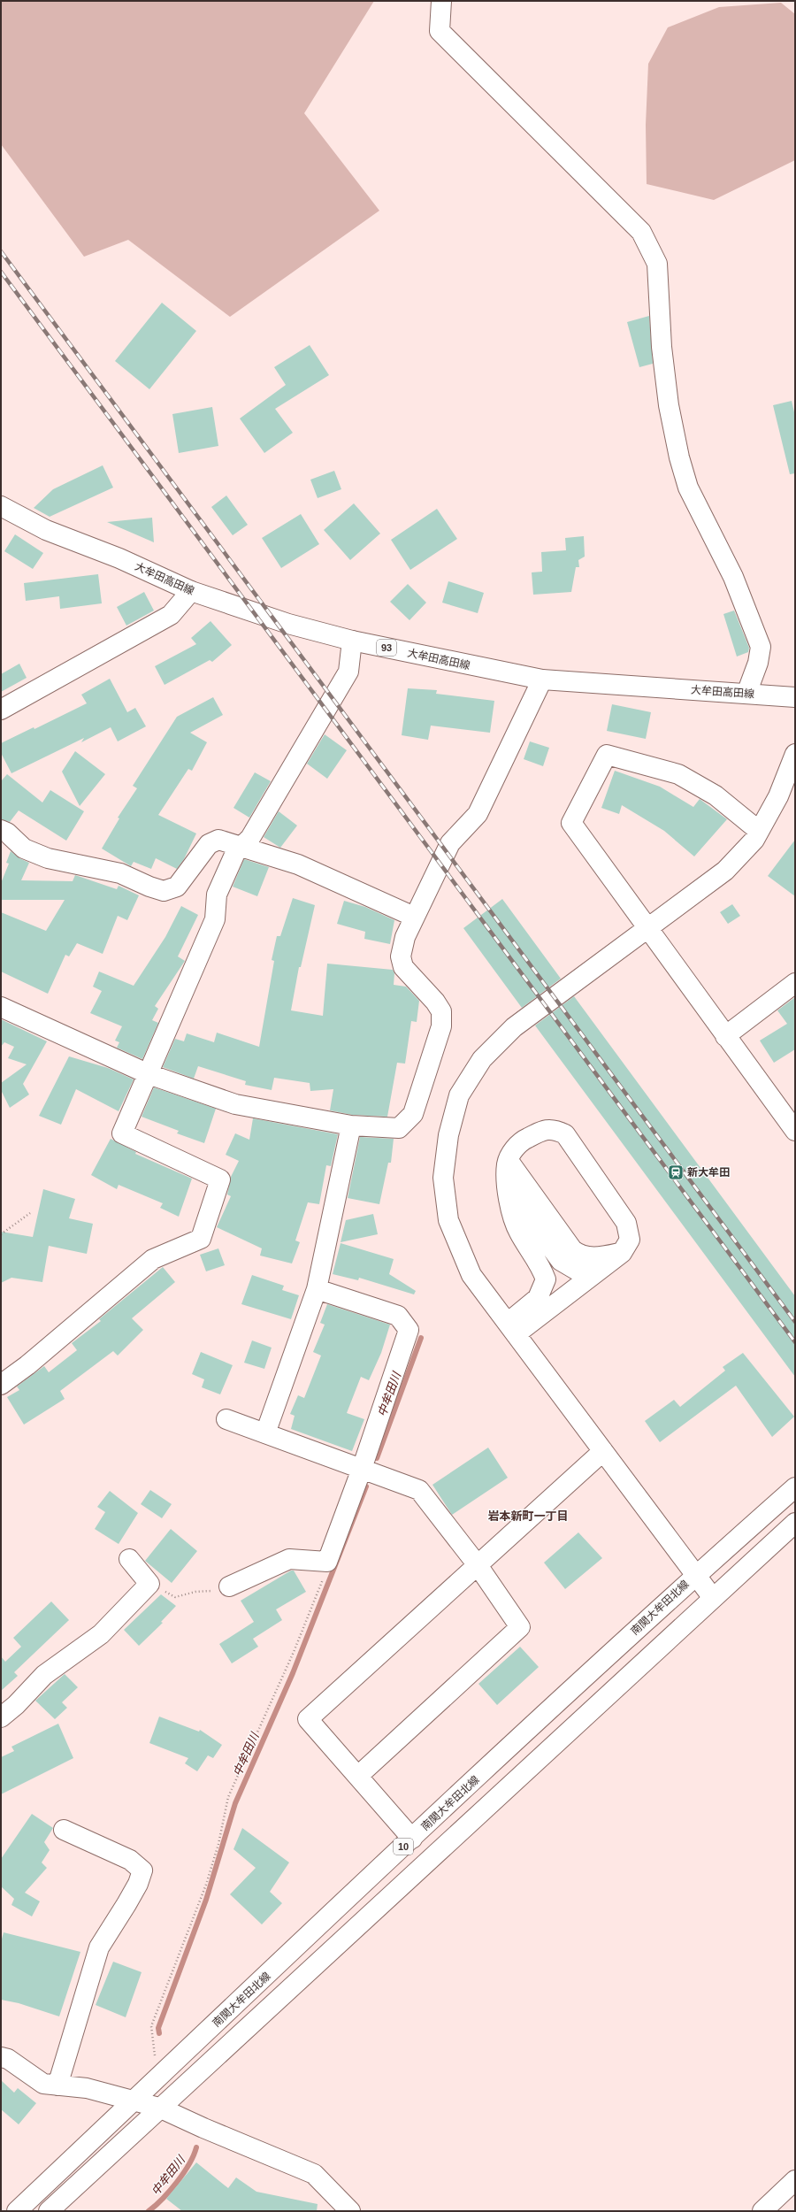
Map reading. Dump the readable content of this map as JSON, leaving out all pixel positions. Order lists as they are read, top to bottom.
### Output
{
  "streets": {
    "street": [
      "大牟田高田線",
      "93",
      "南関大牟田北線",
      "10"
    ]
  },
  "districts": ["岩本新町一丁目"],
  "water": ["中牟田川"],
  "places": {
    "station": ["新大牟田"]
  }
}
